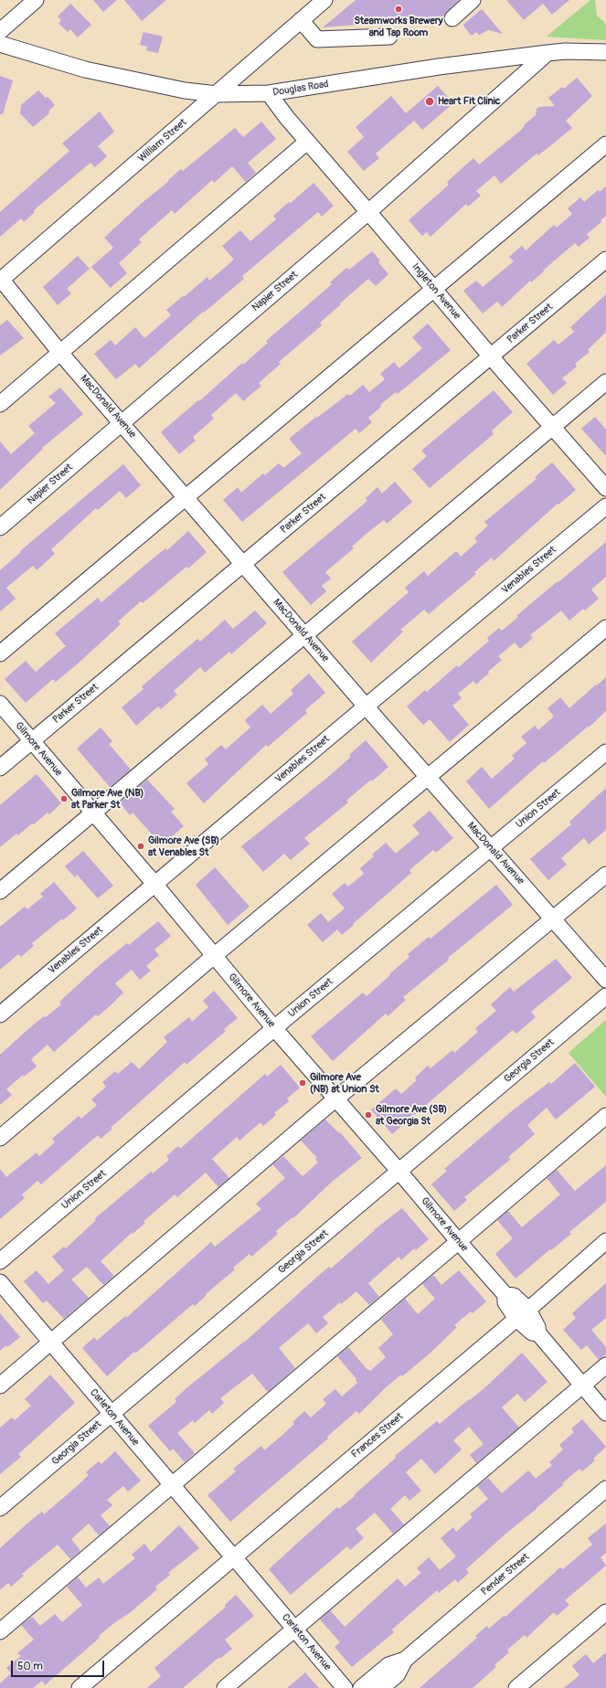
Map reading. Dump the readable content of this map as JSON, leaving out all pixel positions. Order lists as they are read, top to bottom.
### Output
{
  "streets": {
    "street": [
      "Douglas Road",
      "William Street",
      "Napier Street",
      "Ingleton Avenue",
      "Parker Street",
      "MacDonald Avenue",
      "Venables Street",
      "Gilmore Avenue",
      "Union Street",
      "Georgia Street",
      "Carleton Avenue",
      "Frances Street",
      "Pender Street"
    ]
  },
  "crossings": [
    ["Douglas Road", "William Street"],
    ["Douglas Road", "Napier Street"],
    ["Douglas Road", "Ingleton Avenue"],
    ["William Street", "MacDonald Avenue"],
    ["Napier Street", "Ingleton Avenue"],
    ["Napier Street", "MacDonald Avenue"],
    ["Ingleton Avenue", "Parker Street"],
    ["Parker Street", "MacDonald Avenue"],
    ["Parker Street", "Gilmore Avenue"],
    ["MacDonald Avenue", "Venables Street"],
    ["MacDonald Avenue", "Union Street"],
    ["Venables Street", "Gilmore Avenue"],
    ["Gilmore Avenue", "Union Street"],
    ["Gilmore Avenue", "Georgia Street"],
    ["Gilmore Avenue", "Frances Street"],
    ["Georgia Street", "Carleton Avenue"],
    ["Carleton Avenue", "Frances Street"]
  ],
  "places": [
    "Steamworks Brewery and Tap Room",
    "Heart Fit Clinic",
    "Gilmore Ave (NB) at Parker St",
    "Gilmore Ave (SB) at Venables St",
    "Gilmore Ave (NB) at Union St",
    "Gilmore Ave (SB) at Georgia St"
  ],
  "scale_bar": "50 m"
}
